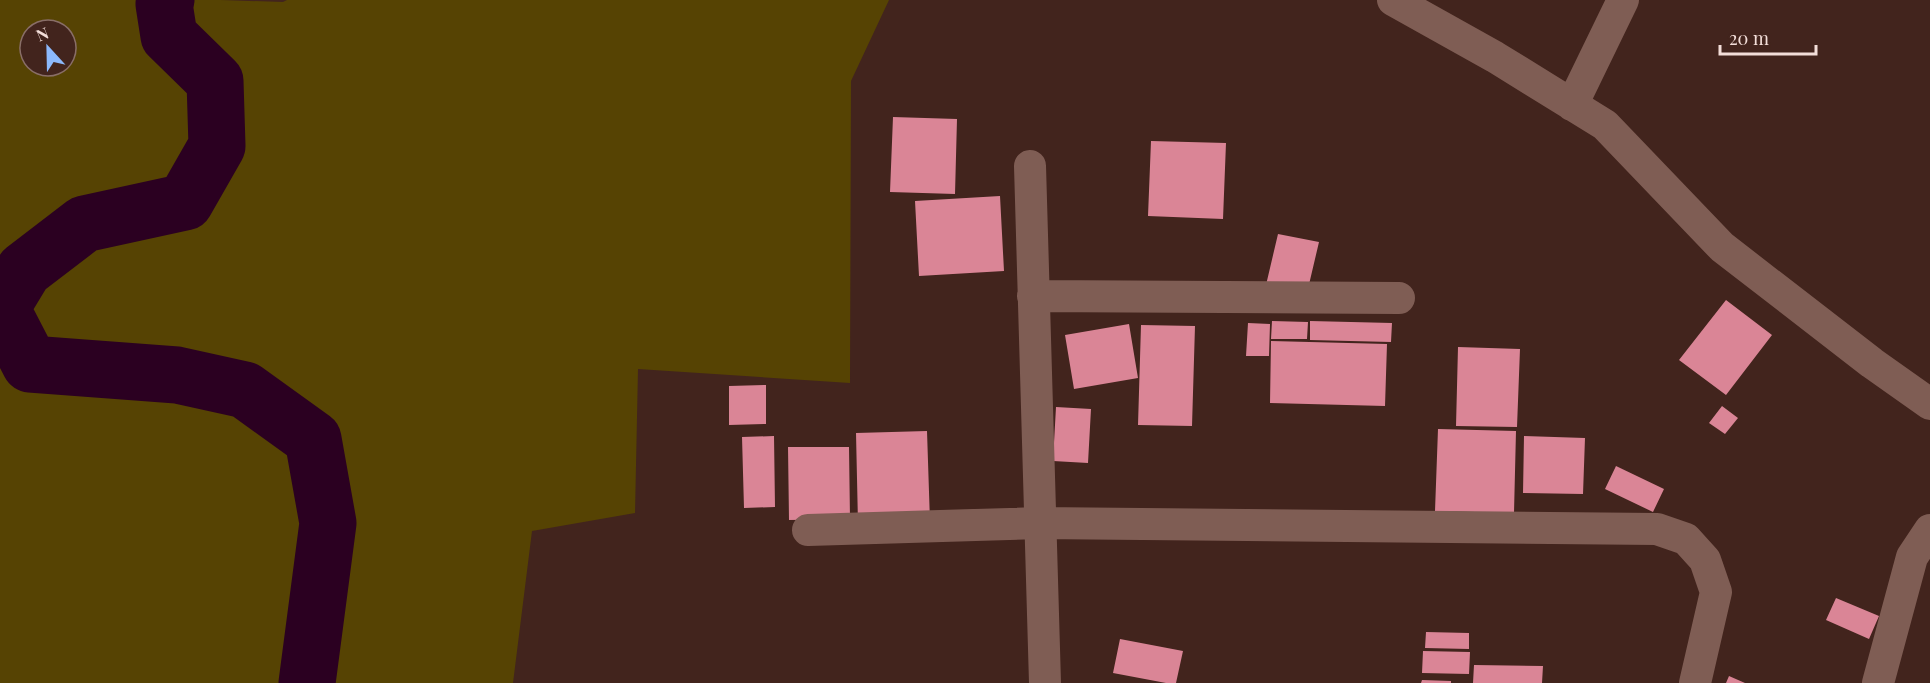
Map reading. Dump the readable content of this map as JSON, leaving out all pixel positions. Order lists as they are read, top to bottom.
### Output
{
  "scale_bar": "20 m",
  "north": "top"
}
